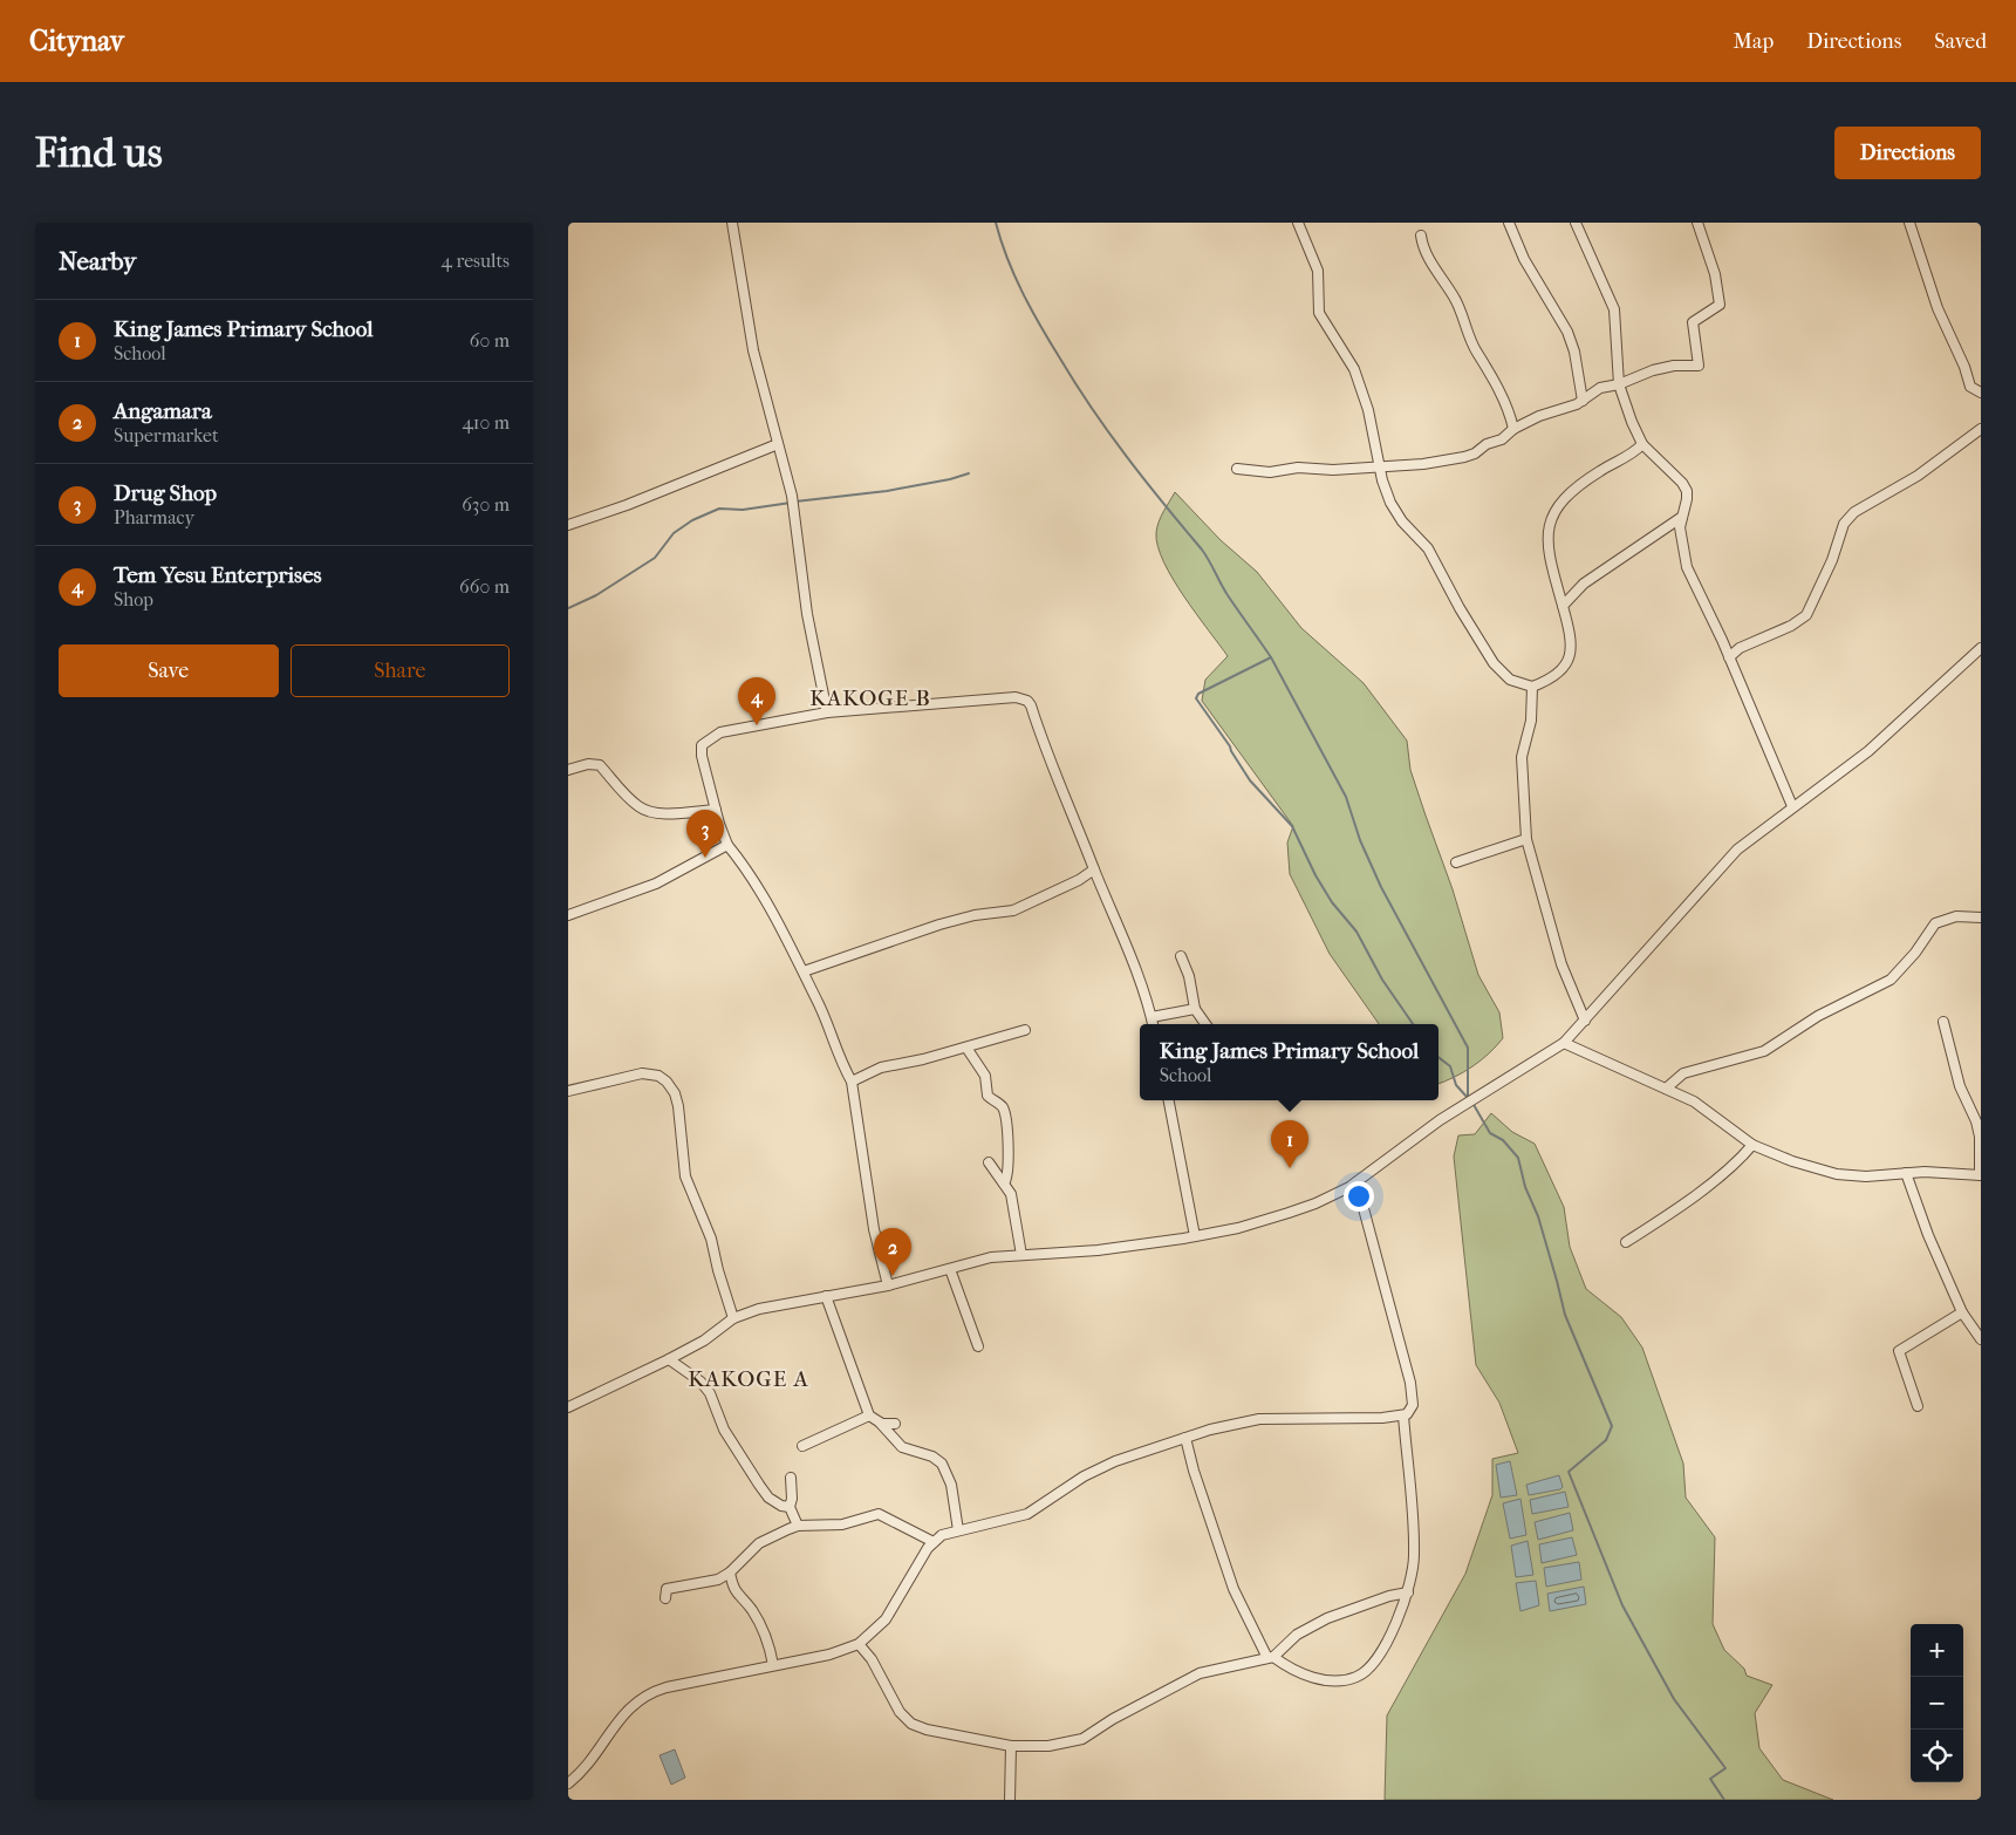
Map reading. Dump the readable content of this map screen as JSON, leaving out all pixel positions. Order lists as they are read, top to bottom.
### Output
{
  "districts": ["KAKOGE B", "KAKOGE A"],
  "page": {
    "header": "Citynav",
    "nav": ["Map", "Directions", "Saved"],
    "buttons": [
      "Directions",
      ["Save", "Share"]
    ],
    "title": "Find us",
    "heading": ["Nearby", "4 results"],
    "list": [
      {
        "mark": "1",
        "name": "King James Primary School",
        "note": "School",
        "value": "60 m"
      },
      {
        "mark": "2",
        "name": "Angamara",
        "note": "Supermarket",
        "value": "410 m"
      },
      {
        "mark": "3",
        "name": "Drug Shop",
        "note": "Pharmacy",
        "value": "630 m"
      },
      {
        "mark": "4",
        "name": "Tem Yesu Enterprises",
        "note": "Shop",
        "value": "660 m"
      }
    ],
    "pins": [
      "4",
      "3",
      "1",
      "2"
    ],
    "popup": ["King James Primary School", "School"],
    "map_buttons": ["+", "−"]
  }
}
